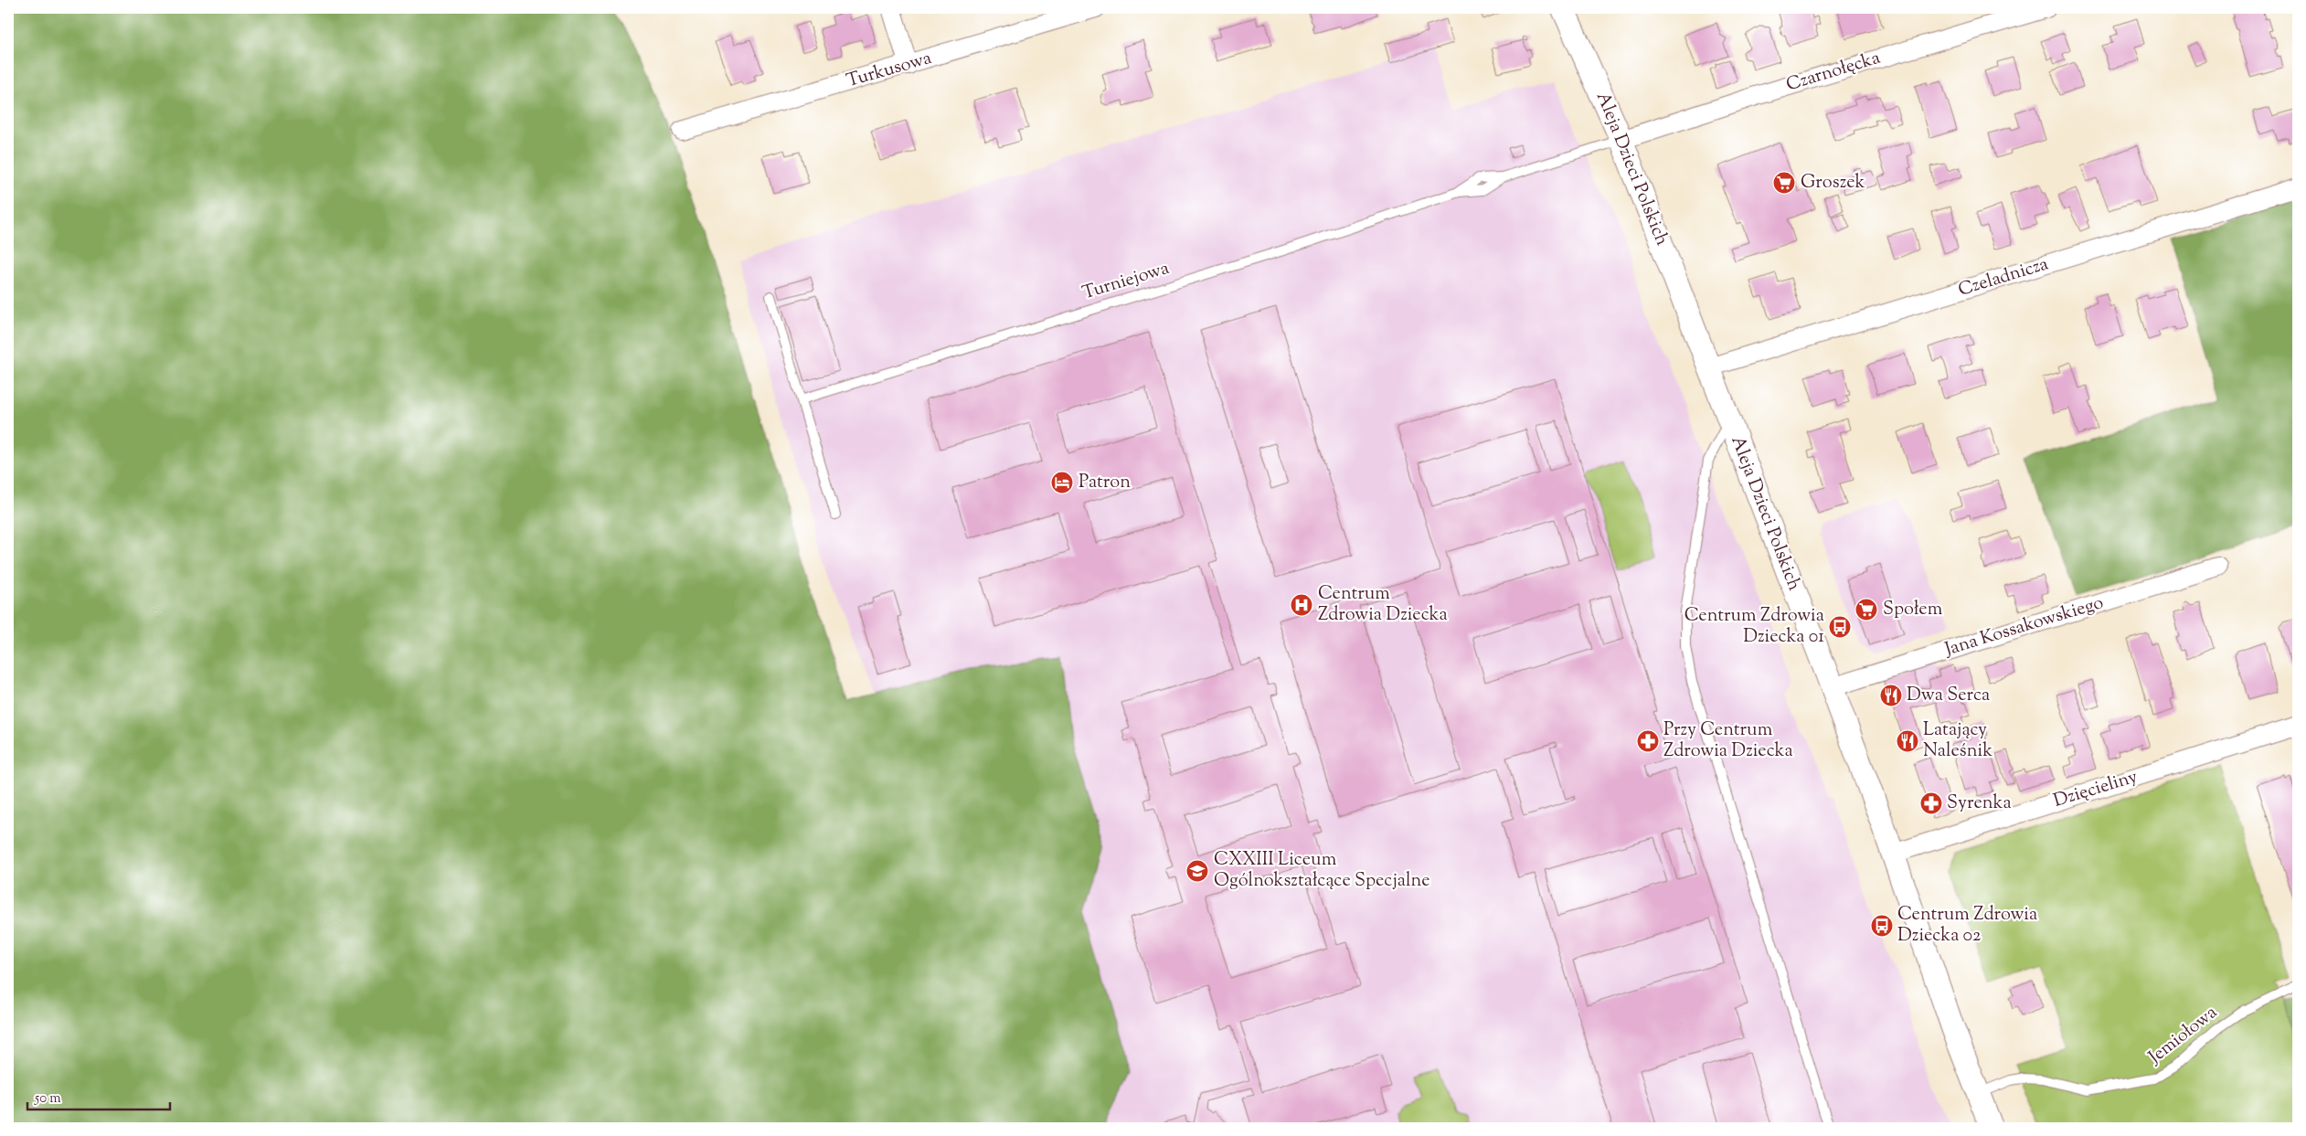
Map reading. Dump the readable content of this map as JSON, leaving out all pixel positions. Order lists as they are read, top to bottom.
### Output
{
  "streets": {
    "street": [
      "Turkusowa",
      "Czarnołęcka",
      "Aleja Dzieci Polskich",
      "Czeladnicza",
      "Jana Kossakowskiego",
      "Dzięcieliny"
    ],
    "lane": ["Turniejowa", "Jemiołowa"]
  },
  "crossings": [
    ["Czarnołęcka", "Aleja Dzieci Polskich"],
    ["Czarnołęcka", "Turniejowa"],
    ["Aleja Dzieci Polskich", "Czeladnicza"],
    ["Aleja Dzieci Polskich", "Turniejowa"],
    ["Aleja Dzieci Polskich", "Jana Kossakowskiego"],
    ["Aleja Dzieci Polskich", "Dzięcieliny"],
    ["Aleja Dzieci Polskich", "Jemiołowa"]
  ],
  "places": {
    "supermarket": ["Groszek", "Społem"],
    "hotel": ["Patron"],
    "hospital": ["Centrum Zdrowia Dziecka"],
    "bus stop": ["Centrum Zdrowia Dziecka 01", "Centrum Zdrowia Dziecka 02"],
    "restaurant": ["Dwa Serca", "Latający Naleśnik"],
    "pharmacy": ["Przy Centrum Zdrowia Dziecka", "Syrenka"],
    "school or university": ["CXXIII Liceum Ogólnokształcące Specjalne"]
  },
  "scale_bar": "50 m"
}
